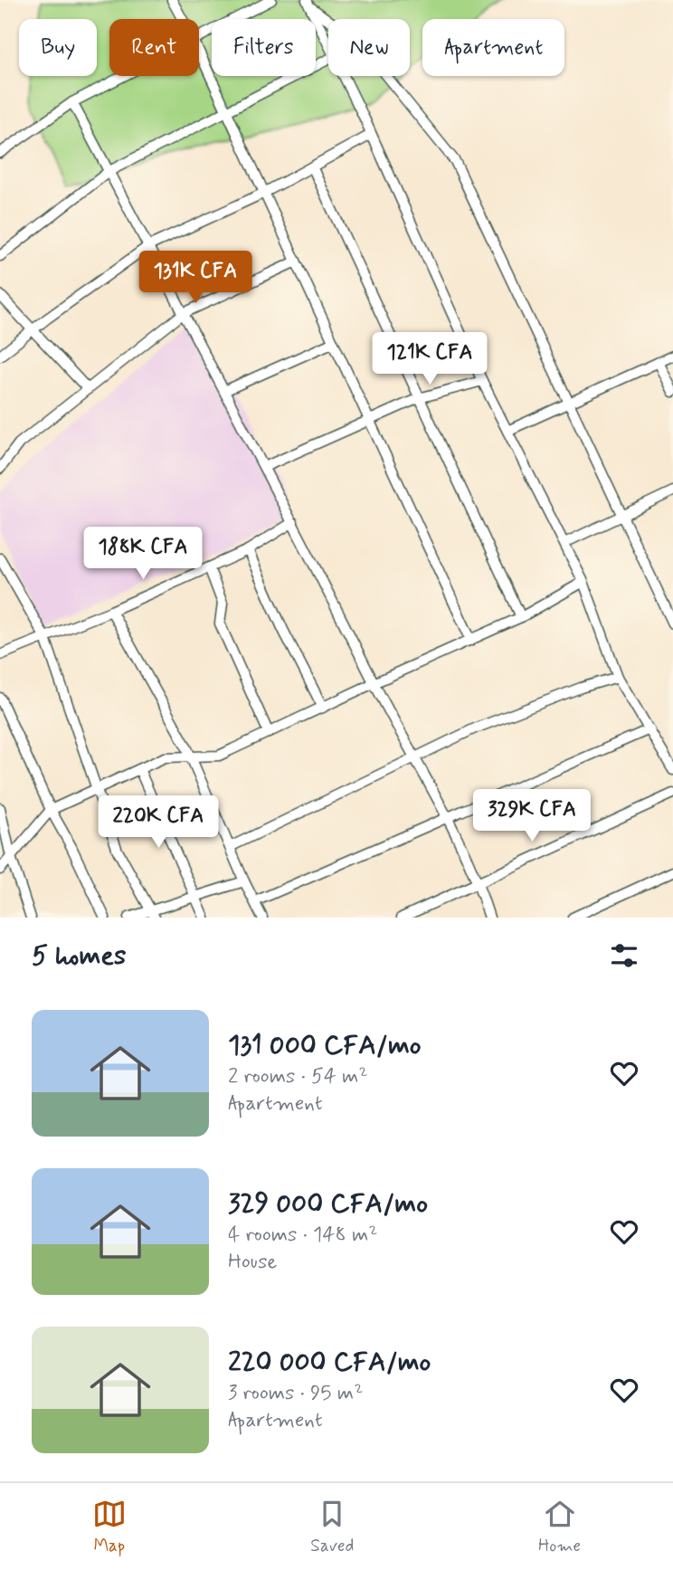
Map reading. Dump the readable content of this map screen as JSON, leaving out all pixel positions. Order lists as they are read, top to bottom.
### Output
{
  "page": {
    "chip": [
      "Buy",
      "Rent",
      "Filters",
      "New",
      "Apartment"
    ],
    "price": [
      "131K CFA",
      "121K CFA",
      "188K CFA",
      "329K CFA",
      "220K CFA"
    ],
    "heading": "5 homes",
    "list": [
      {
        "name": "131 000 CFA/mo",
        "note": "2 rooms · 54 m² · Apartment"
      },
      {
        "name": "329 000 CFA/mo",
        "note": "4 rooms · 148 m² · House"
      },
      {
        "name": "220 000 CFA/mo",
        "note": "3 rooms · 95 m² · Apartment"
      }
    ],
    "tabs": ["Map", "Saved", "Home"]
  }
}
